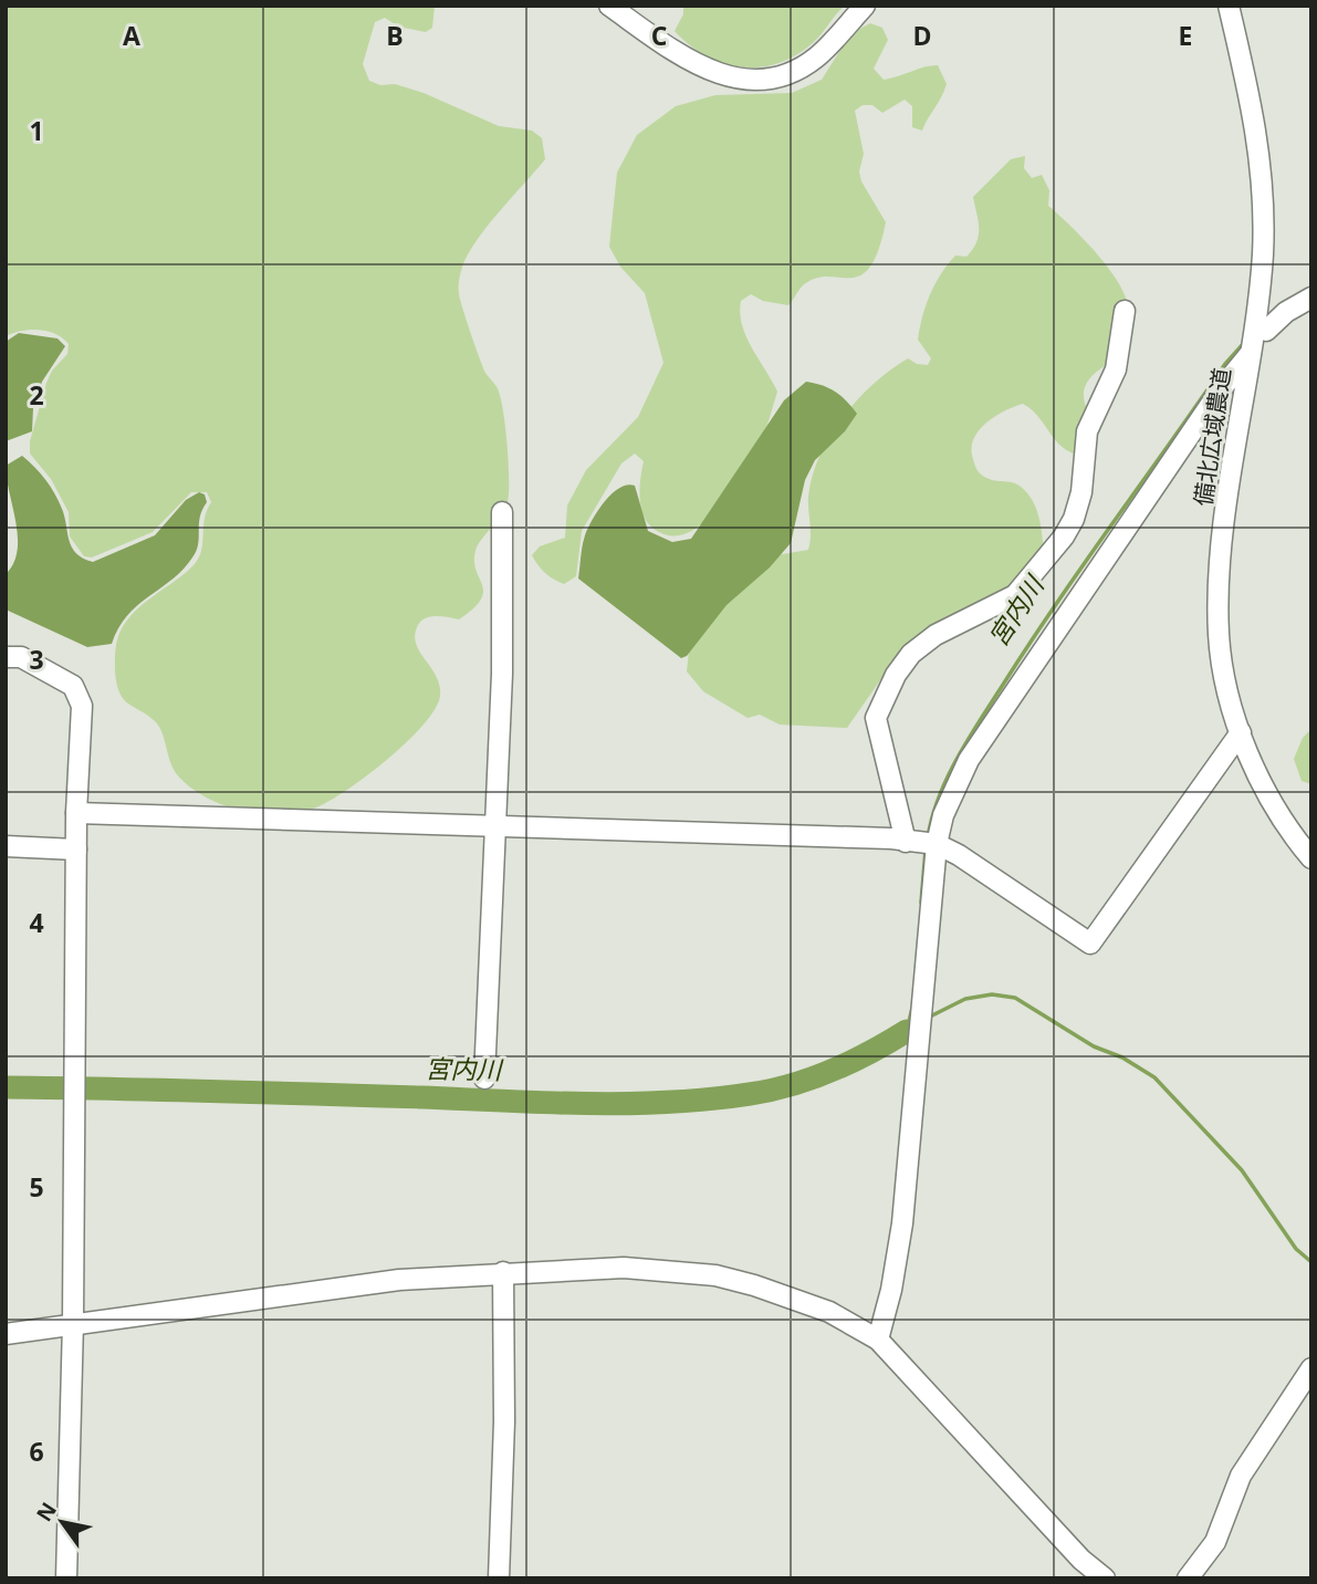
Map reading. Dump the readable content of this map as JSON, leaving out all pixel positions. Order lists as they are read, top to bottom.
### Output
{
  "streets": {
    "street": ["備北広域農道"]
  },
  "water": ["宮内川"],
  "north": "top left",
  "grid": {
    "columns": [
      "A",
      "B",
      "C",
      "D",
      "E"
    ],
    "rows": [
      "1",
      "2",
      "3",
      "4",
      "5",
      "6"
    ]
  }
}
